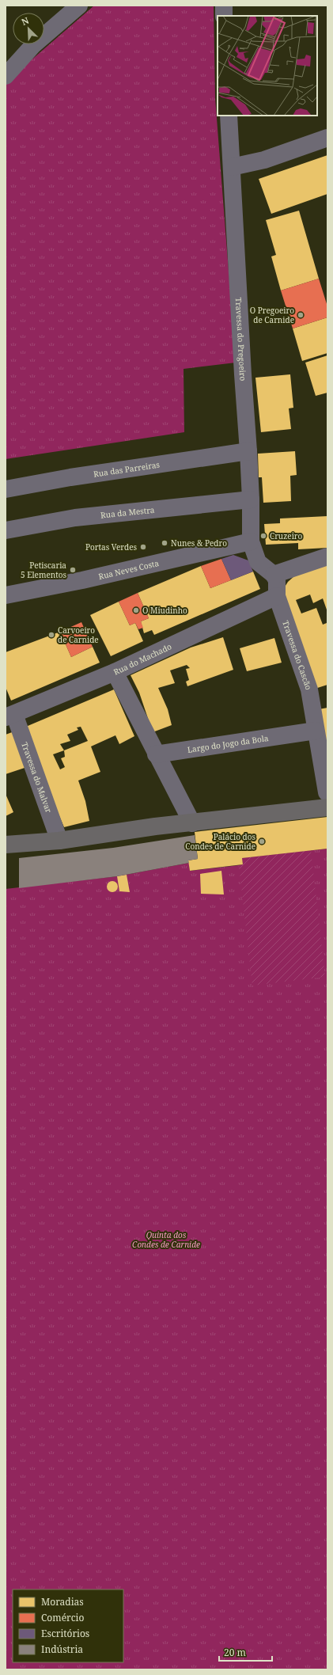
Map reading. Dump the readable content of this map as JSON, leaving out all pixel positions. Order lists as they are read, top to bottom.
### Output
{
  "streets": {
    "street": [
      "Travessa do Pregoeiro",
      "Rua das Parreiras",
      "Rua da Mestra",
      "Rua Neves Costa",
      "Travessa do Cascão",
      "Rua do Machado",
      "Largo do Jogo da Bola",
      "Travessa do Malvar"
    ]
  },
  "crossings": [
    ["Travessa do Pregoeiro", "Rua das Parreiras"],
    ["Travessa do Pregoeiro", "Rua da Mestra"],
    ["Travessa do Pregoeiro", "Rua Neves Costa"],
    ["Travessa do Pregoeiro", "Travessa do Cascão"],
    ["Travessa do Pregoeiro", "Rua do Machado"],
    ["Travessa do Cascão", "Rua do Machado"],
    ["Travessa do Cascão", "Largo do Jogo da Bola"],
    ["Rua do Machado", "Travessa do Malvar"]
  ],
  "parks": ["Quinta dos Condes de Carnide"],
  "places": [
    "O Pregoeiro de Carnide",
    "Cruzeiro",
    "Nunes & Pedro",
    "Portas Verdes",
    "Petiscaria 5 Elementos",
    "O Miudinho",
    "Carvoeiro de Carnide",
    "Palácio dos Condes de Carnide"
  ],
  "legend": [
    "Moradias",
    "Comércio",
    "Escritórios",
    "Indústria"
  ],
  "scale_bar": "20 m",
  "north": "top left"
}
